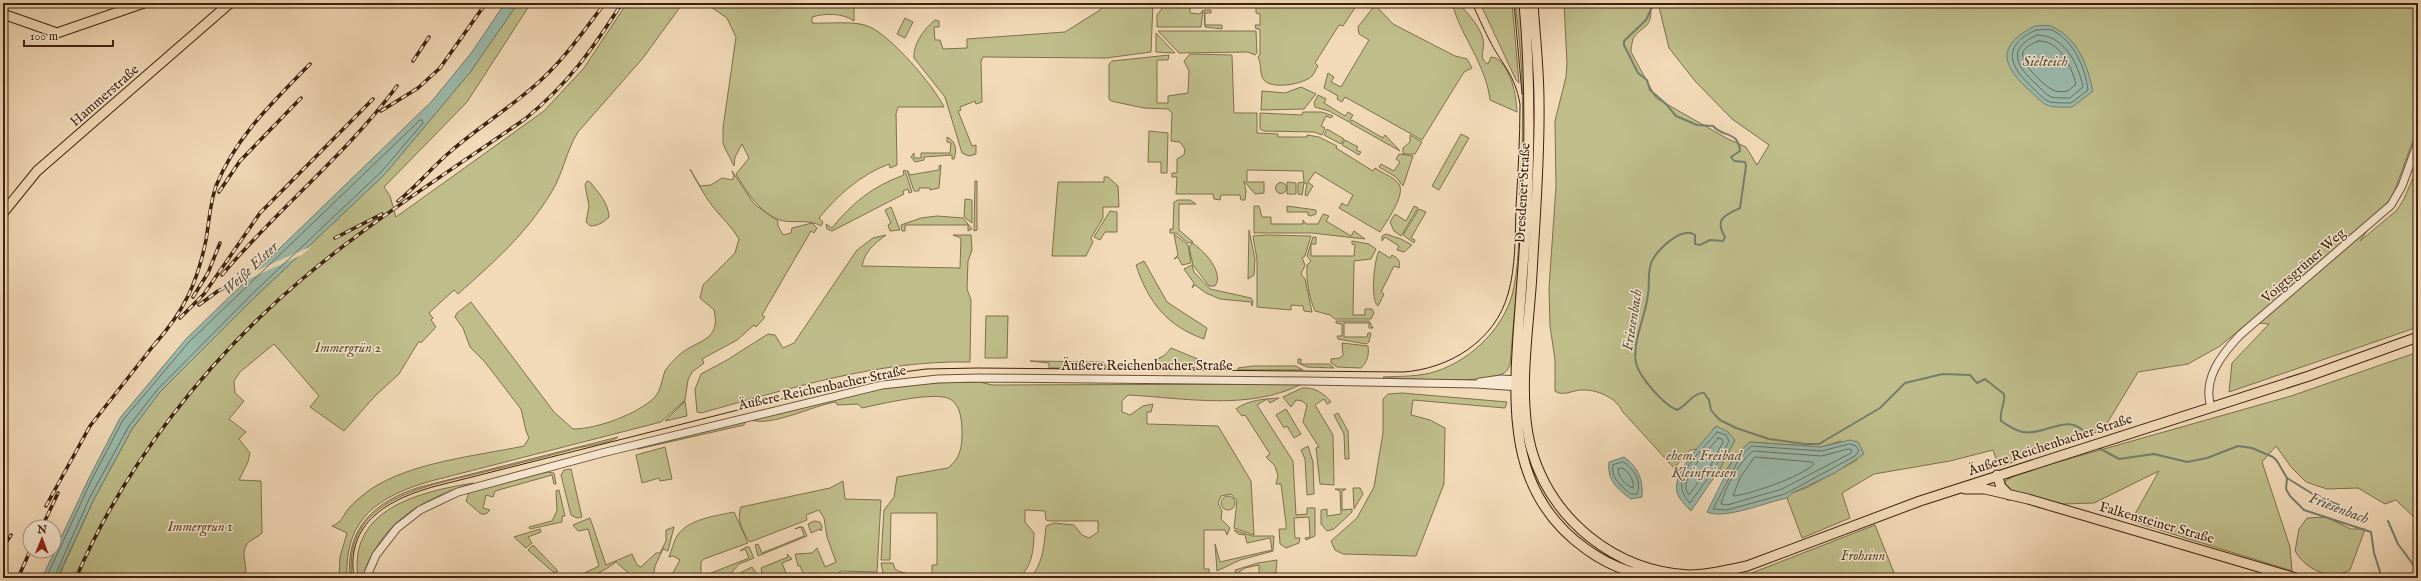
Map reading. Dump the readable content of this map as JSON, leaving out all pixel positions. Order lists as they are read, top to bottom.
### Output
{
  "streets": {
    "main road": [
      "Hammerstraße",
      "Dresdener Straße",
      "Äußere Reichenbacher Straße",
      "Falkensteiner Straße"
    ],
    "street": ["Voigtsgrüner Weg"]
  },
  "crossings": [
    ["Dresdener Straße", "Äußere Reichenbacher Straße"],
    ["Voigtsgrüner Weg", "Äußere Reichenbacher Straße"],
    ["Äußere Reichenbacher Straße", "Falkensteiner Straße"]
  ],
  "water": [
    "Sielteich",
    "Weiße Elster",
    "Friesenbach",
    "ehem. Freibad Kleinfriesen"
  ],
  "parks": ["Immergrün 2", "Immergrün 1", "Frohsinn"],
  "scale_bar": "100 m",
  "north": "top"
}
